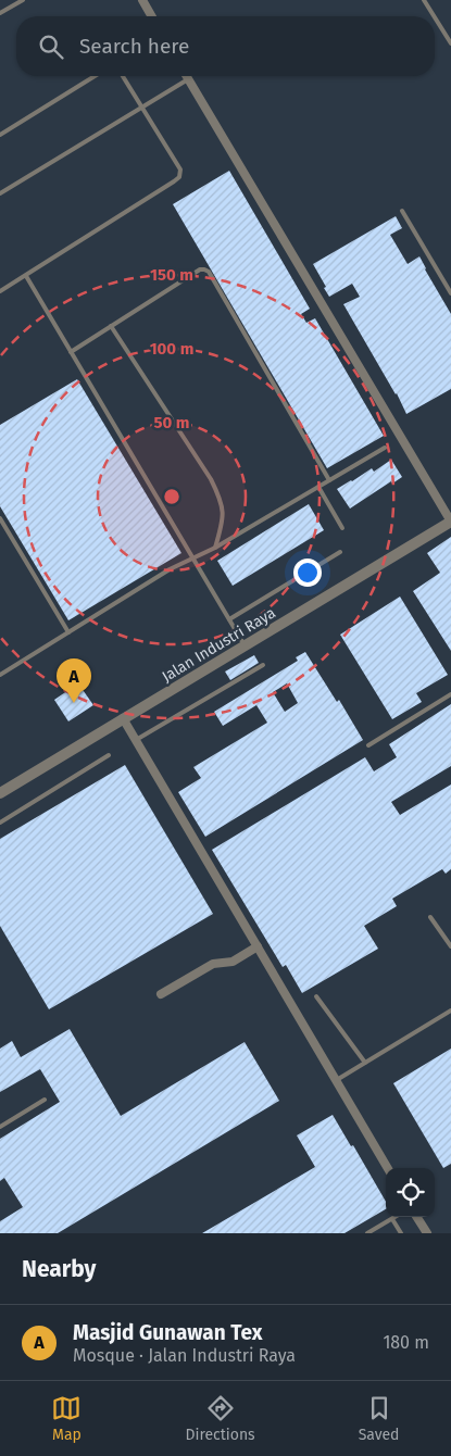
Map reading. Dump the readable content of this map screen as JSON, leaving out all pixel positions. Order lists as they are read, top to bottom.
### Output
{
  "streets": {
    "street": ["Jalan Industri Raya"]
  },
  "page": {
    "search": "Search here",
    "pins": "A",
    "heading": "Nearby",
    "list": [
      {
        "mark": "A",
        "name": "Masjid Gunawan Tex",
        "note": "Mosque · Jalan Industri Raya",
        "value": "180 m"
      }
    ],
    "nav": ["Map", "Directions", "Saved"]
  },
  "rings": ["150 m", "100 m", "50 m"]
}
